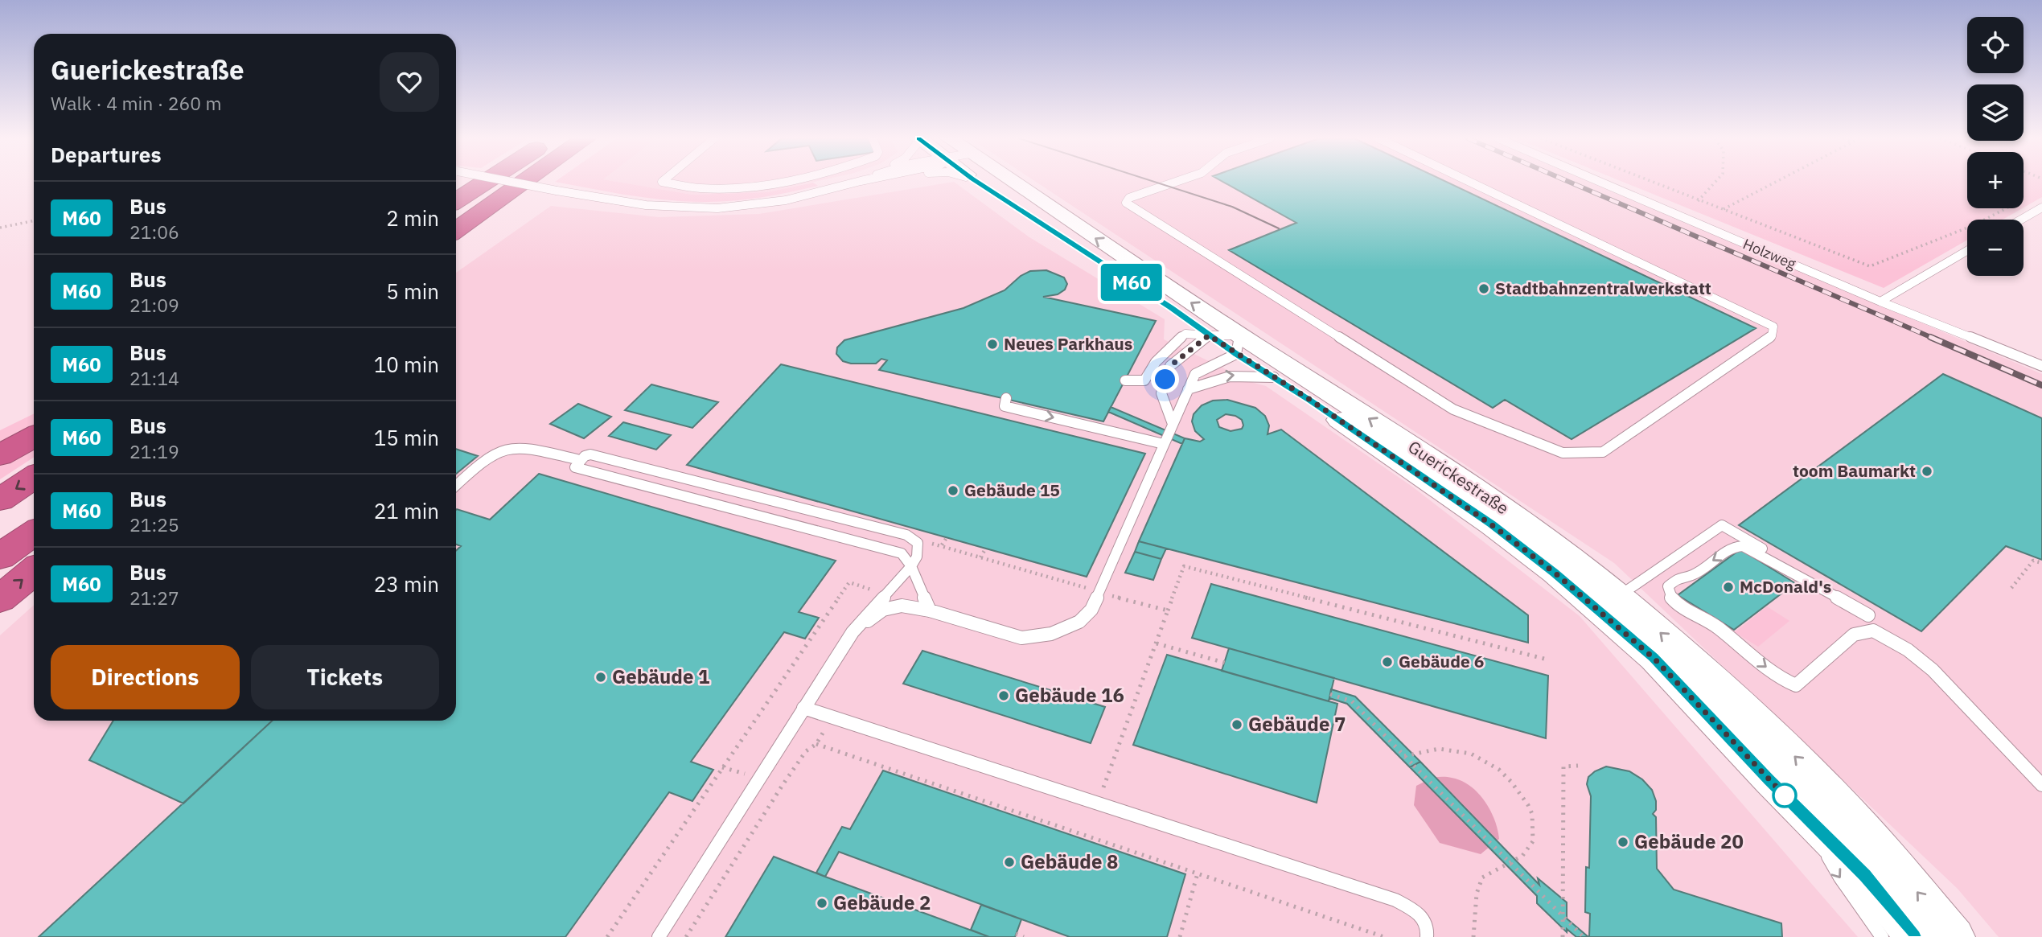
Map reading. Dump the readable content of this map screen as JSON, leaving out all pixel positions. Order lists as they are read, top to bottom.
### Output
{
  "streets": {
    "main road": ["Guerickestraße"],
    "lane": ["Holzweg"]
  },
  "places": [
    "Stadtbahnzentralwerkstatt",
    "Neues Parkhaus",
    "toom Baumarkt",
    "Gebäude 15",
    "McDonald's",
    "Gebäude 6",
    "Gebäude 1",
    "Gebäude 16",
    "Gebäude 7",
    "Gebäude 20",
    "Gebäude 8",
    "Gebäude 2"
  ],
  "lines": ["bus line M60"],
  "page": {
    "on_map": "M60",
    "map_buttons": ["+", "−"],
    "heading": [
      ["Guerickestraße", "Walk · 4 min · 260 m"],
      "Departures"
    ],
    "list": [
      {
        "mark": "M60",
        "name": "Bus",
        "note": "21:06",
        "value": "2 min"
      },
      {
        "mark": "M60",
        "name": "Bus",
        "note": "21:09",
        "value": "5 min"
      },
      {
        "mark": "M60",
        "name": "Bus",
        "note": "21:14",
        "value": "10 min"
      },
      {
        "mark": "M60",
        "name": "Bus",
        "note": "21:19",
        "value": "15 min"
      },
      {
        "mark": "M60",
        "name": "Bus",
        "note": "21:25",
        "value": "21 min"
      },
      {
        "mark": "M60",
        "name": "Bus",
        "note": "21:27",
        "value": "23 min"
      }
    ],
    "buttons": ["Directions", "Tickets"]
  }
}
